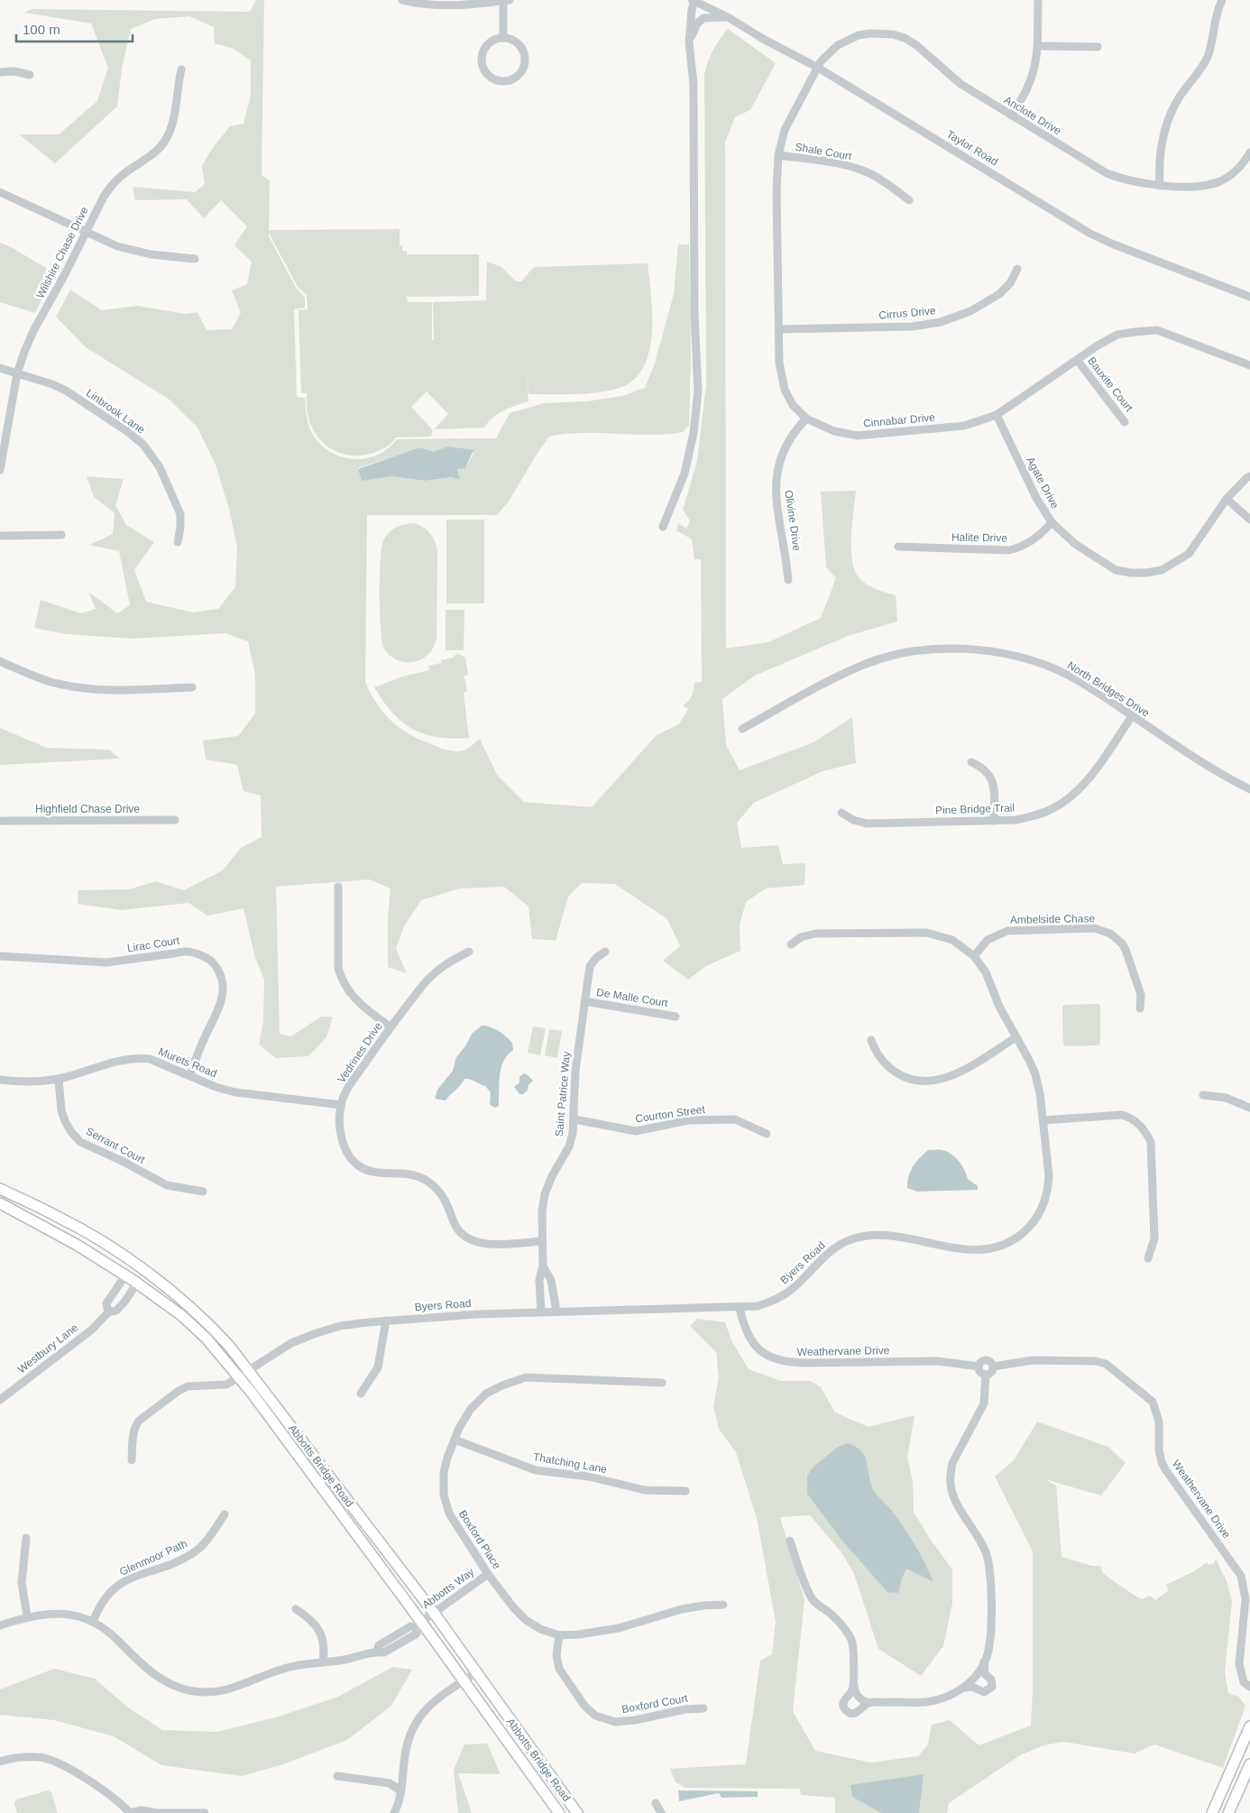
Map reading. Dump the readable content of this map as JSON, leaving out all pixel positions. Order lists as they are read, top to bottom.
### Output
{
  "streets": {
    "main road": ["Abbotts Bridge Road"],
    "street": [
      "Anclote Drive",
      "Taylor Road",
      "Shale Court",
      "Wilshire Chase Drive",
      "Cirrus Drive",
      "Bauxite Court",
      "Linbrook Lane",
      "Cinnabar Drive",
      "Agate Drive",
      "Olivine Drive",
      "Halite Drive",
      "North Bridges Drive",
      "Highfield Chase Drive",
      "Pine Bridge Trail",
      "Ambelside Chase",
      "Lirac Court",
      "De Malle Court",
      "Vedrines Drive",
      "Murets Road",
      "Saint Patrice Way",
      "Courton Street",
      "Serrant Court",
      "Byers Road",
      "Westbury Lane",
      "Weathervane Drive",
      "Thatching Lane",
      "Boxford Place",
      "Glenmoor Path",
      "Abbotts Way",
      "Boxford Court"
    ]
  },
  "crossings": [
    ["Anclote Drive", "Taylor Road"],
    ["Anclote Drive", "Cinnabar Drive"],
    ["Taylor Road", "Cinnabar Drive"],
    ["Shale Court", "Cinnabar Drive"],
    ["Wilshire Chase Drive", "Linbrook Lane"],
    ["Cirrus Drive", "Cinnabar Drive"],
    ["Bauxite Court", "Cinnabar Drive"],
    ["Cinnabar Drive", "Agate Drive"],
    ["Cinnabar Drive", "Olivine Drive"],
    ["Agate Drive", "Halite Drive"],
    ["North Bridges Drive", "Pine Bridge Trail"],
    ["Ambelside Chase", "Byers Road"],
    ["Lirac Court", "Murets Road"],
    ["De Malle Court", "Saint Patrice Way"],
    ["Vedrines Drive", "Murets Road"],
    ["Vedrines Drive", "Saint Patrice Way"],
    ["Murets Road", "Serrant Court"],
    ["Saint Patrice Way", "Courton Street"],
    ["Saint Patrice Way", "Byers Road"],
    ["Byers Road", "Weathervane Drive"],
    ["Byers Road", "Abbotts Bridge Road"],
    ["Westbury Lane", "Abbotts Bridge Road"],
    ["Thatching Lane", "Boxford Place"],
    ["Abbotts Bridge Road", "Abbotts Way"],
    ["Boxford Place", "Abbotts Way"],
    ["Boxford Place", "Boxford Court"]
  ],
  "scale_bar": "100 m"
}
